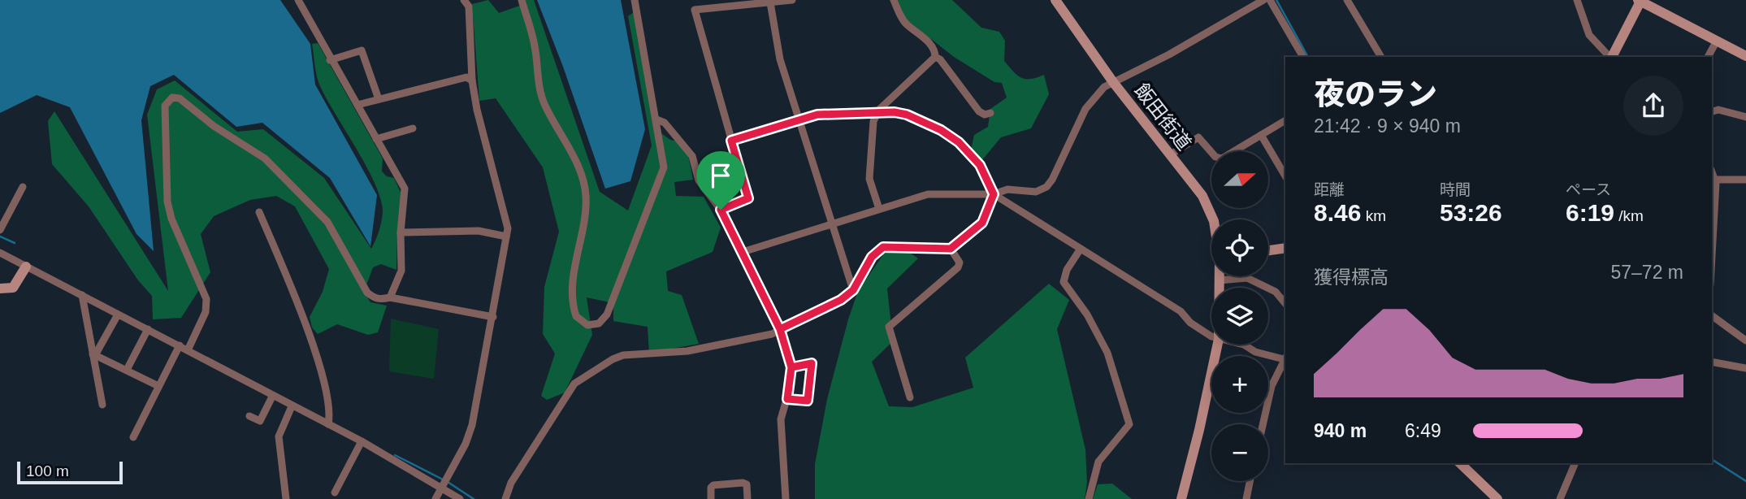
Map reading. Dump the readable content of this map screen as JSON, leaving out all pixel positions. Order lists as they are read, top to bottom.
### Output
{
  "streets": {
    "main road": ["飯田街道"]
  },
  "scale_bar": "100 m",
  "north": "right",
  "page": {
    "heading": ["夜のラン", "21:42 · 9 × 940 m"],
    "map_buttons": ["+", "−"],
    "stats": [
      ["距離", "8.46 km"],
      ["時間", "53:26"],
      ["ペース", "6:19 /km"]
    ],
    "chart": ["獲得標高", "57–72 m"],
    "list": [
      {
        "name": "940 m",
        "note": "6:49"
      }
    ],
    "scale": "100 m"
  }
}
